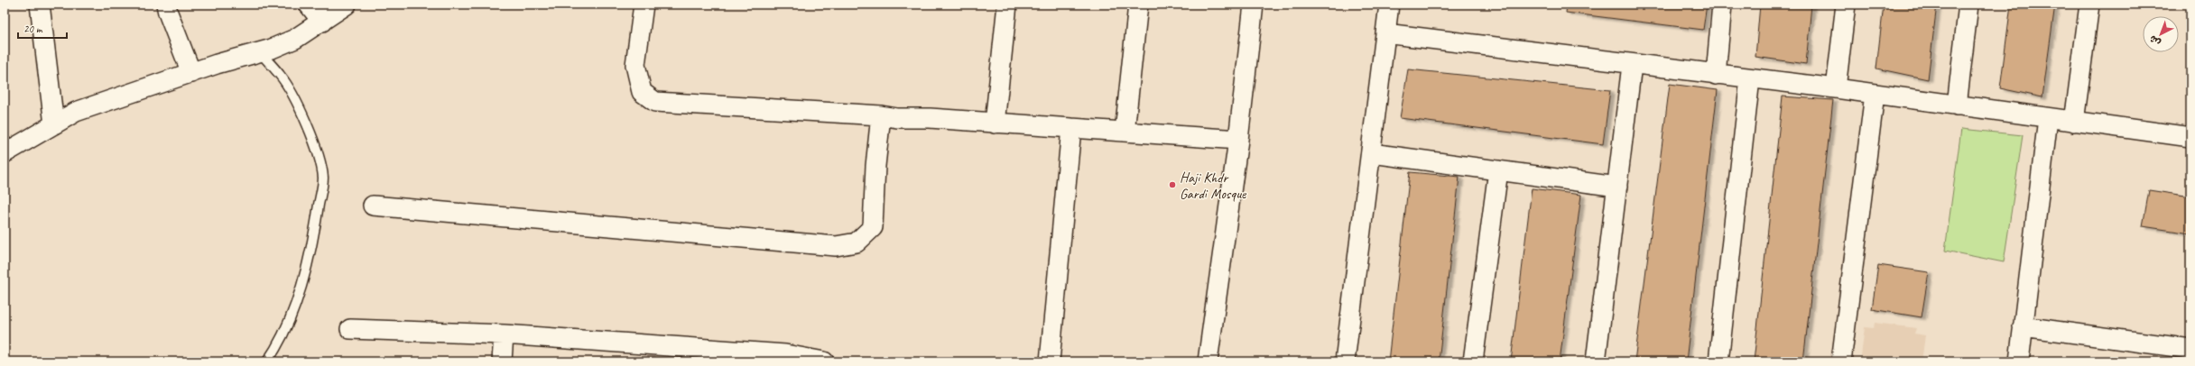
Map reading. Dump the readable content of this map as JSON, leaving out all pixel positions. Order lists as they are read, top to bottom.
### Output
{
  "places": ["Haji Khdr Gardi Mosque"],
  "scale_bar": "20 m",
  "north": "bottom left"
}
